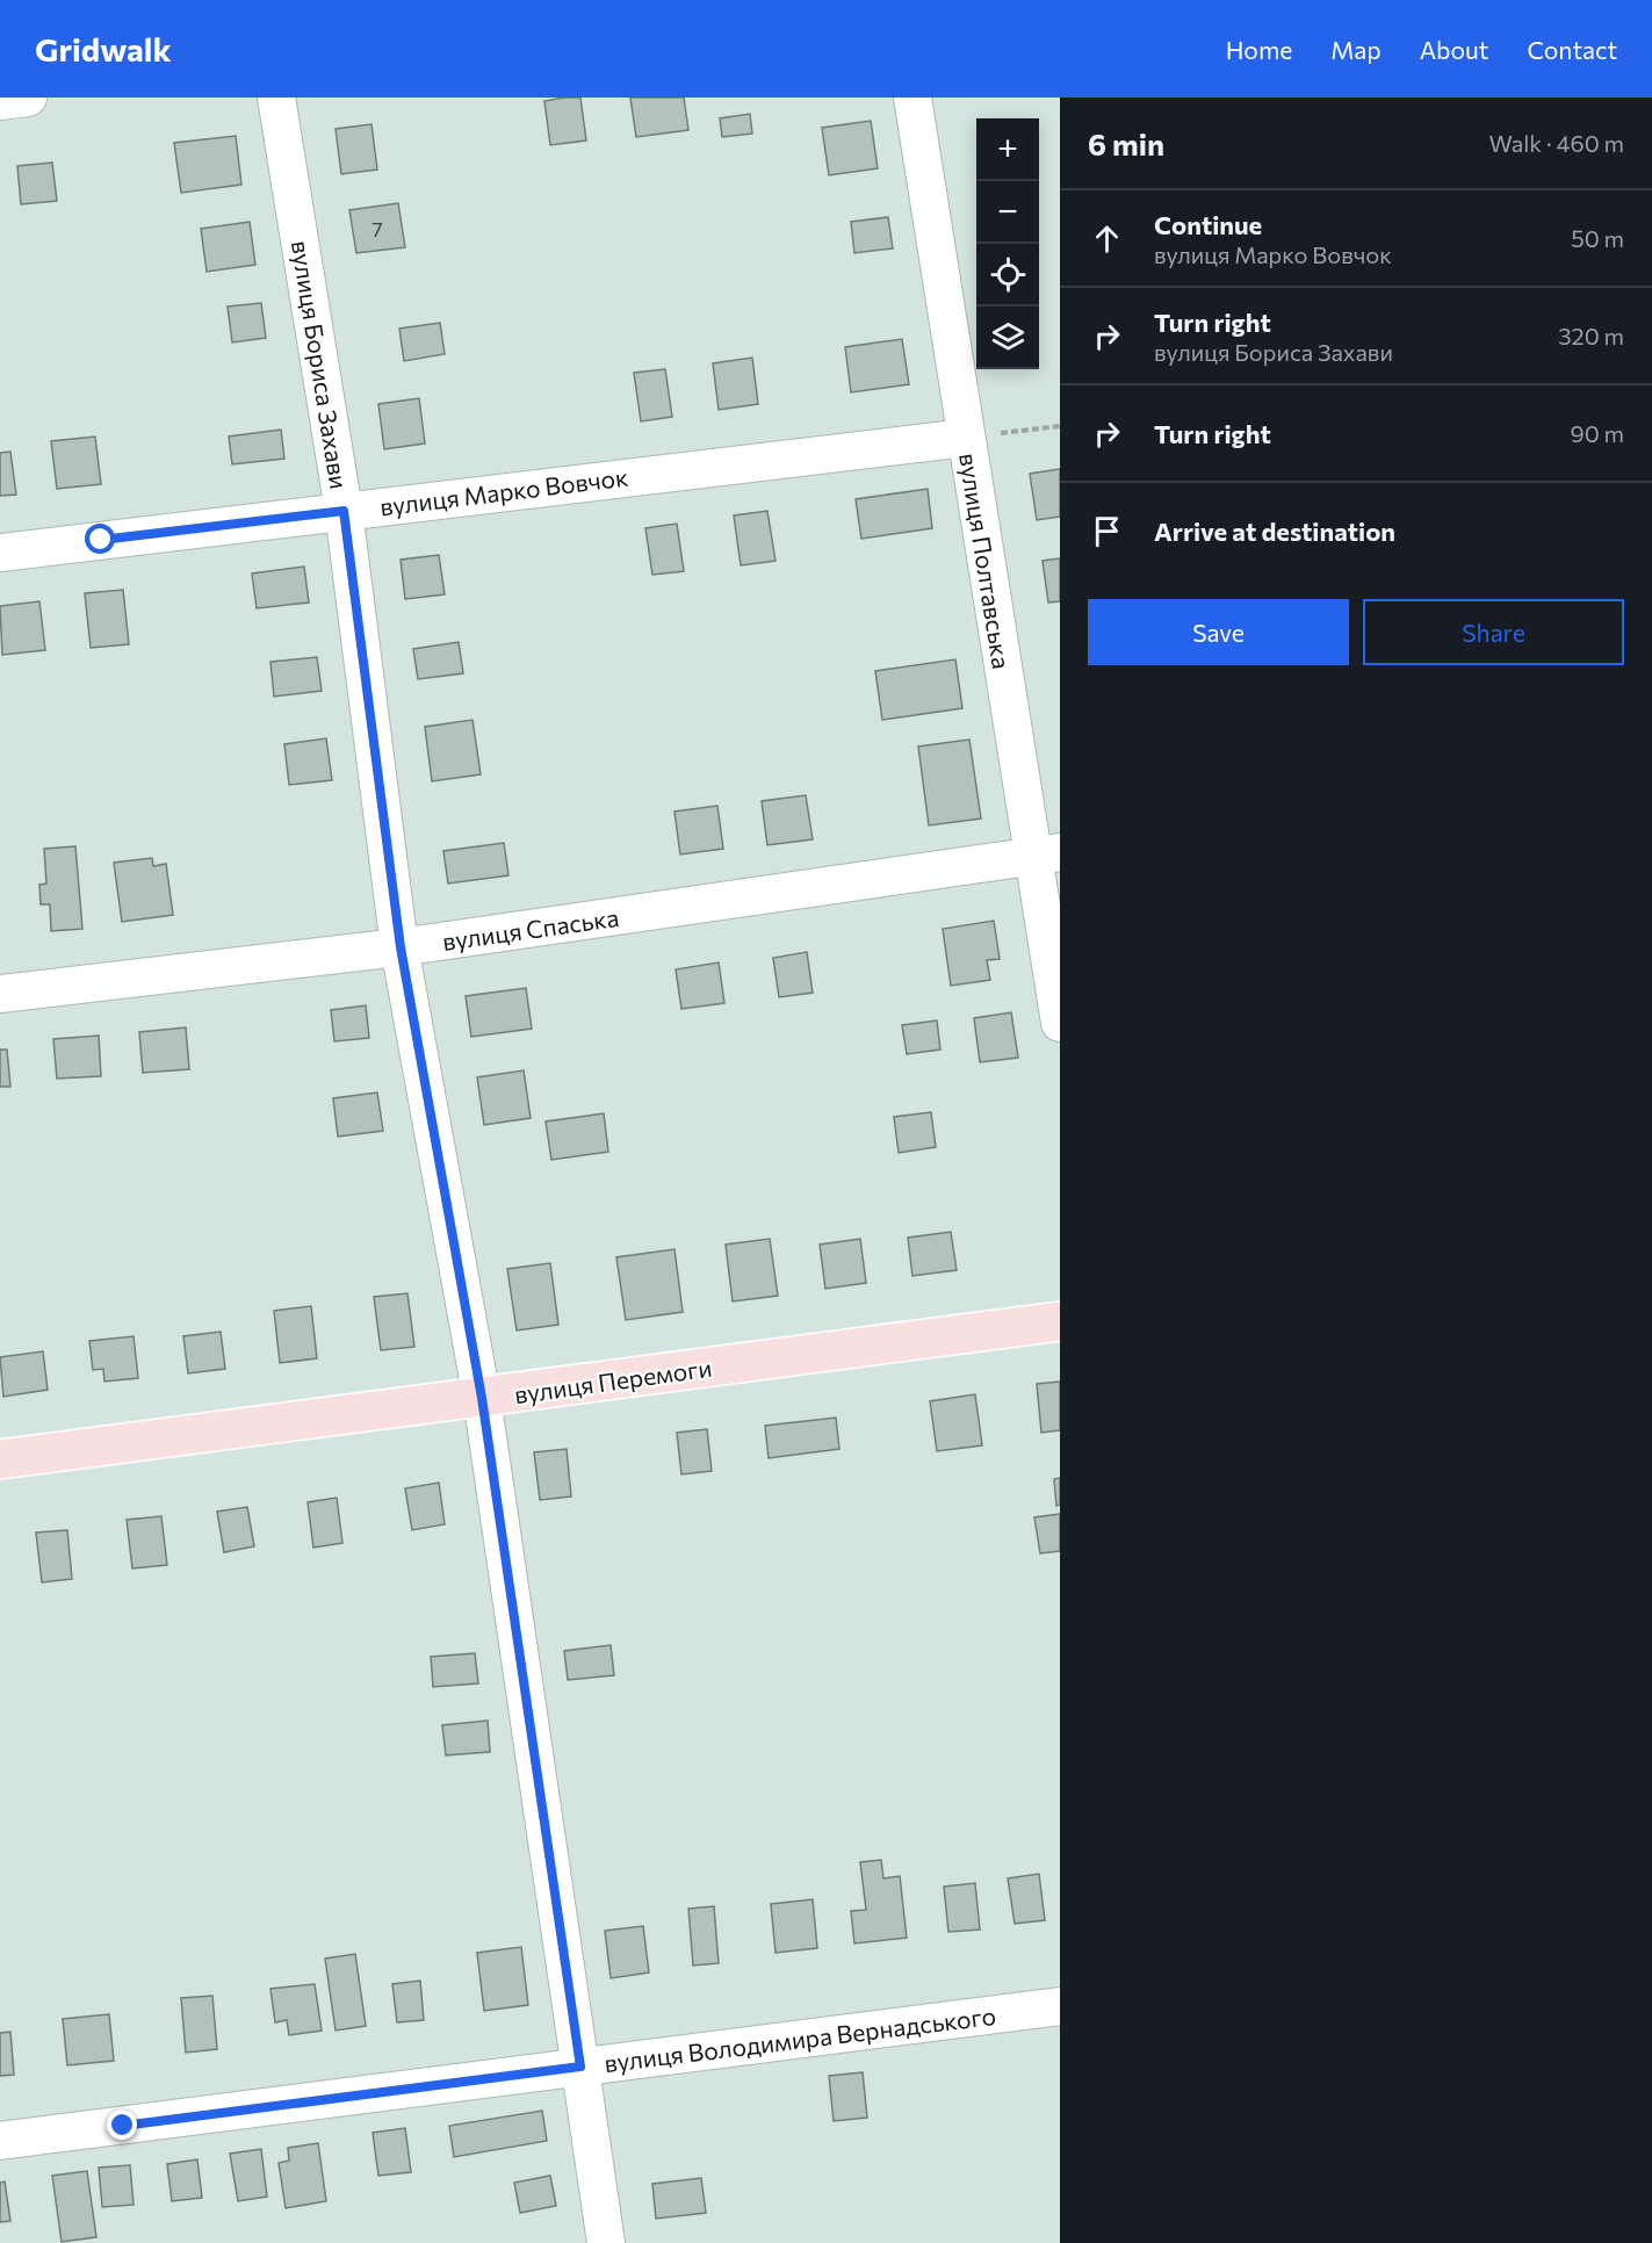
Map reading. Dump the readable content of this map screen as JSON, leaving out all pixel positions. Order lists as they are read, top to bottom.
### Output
{
  "streets": {
    "main road": ["вулиця Перемоги"],
    "street": [
      "вулиця Бориса Захави",
      "вулиця Марко Вовчок",
      "вулиця Полтавська",
      "вулиця Спаська",
      "вулиця Володимира Вернадського"
    ]
  },
  "crossings": [
    ["вулиця Бориса Захави", "вулиця Марко Вовчок"],
    ["вулиця Бориса Захави", "вулиця Спаська"],
    ["вулиця Бориса Захави", "вулиця Перемоги"],
    ["вулиця Бориса Захави", "вулиця Володимира Вернадського"],
    ["вулиця Марко Вовчок", "вулиця Полтавська"],
    ["вулиця Полтавська", "вулиця Спаська"]
  ],
  "house_numbers": ["7"],
  "page": {
    "header": "Gridwalk",
    "nav": [
      "Home",
      "Map",
      "About",
      "Contact"
    ],
    "heading": ["6 min", "Walk · 460 m"],
    "map_buttons": ["+", "−"],
    "list": [
      ["Continue", "вулиця Марко Вовчок", "50 m"],
      ["Turn right", "вулиця Бориса Захави", "320 m"],
      ["Turn right", "90 m"],
      "Arrive at destination"
    ],
    "buttons": ["Save", "Share"]
  }
}
